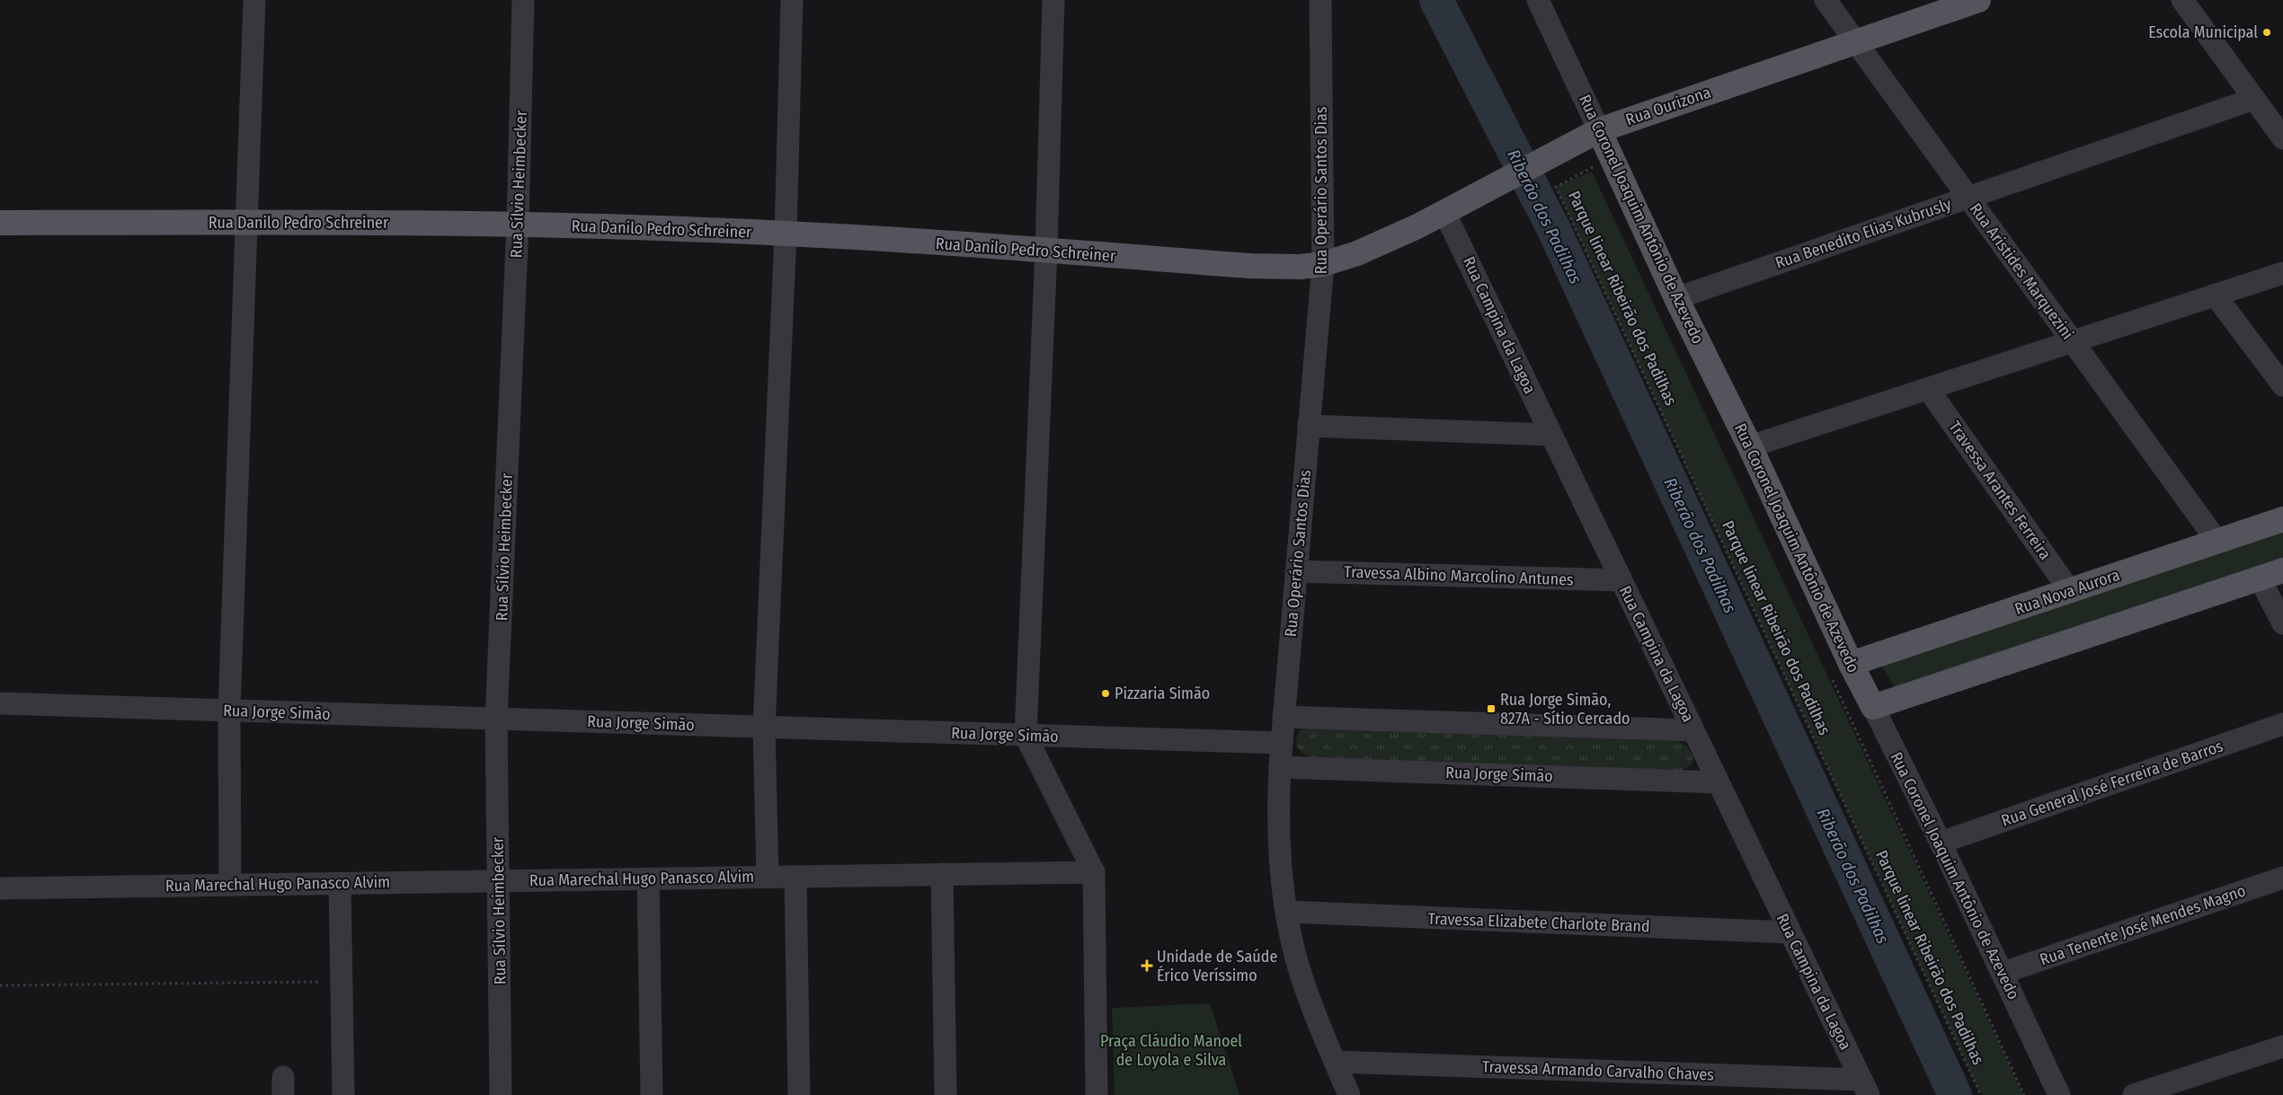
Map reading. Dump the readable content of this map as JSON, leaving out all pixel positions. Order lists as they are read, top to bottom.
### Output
{
  "streets": {
    "main road": [
      "Rua Ourizona",
      "Rua Coronel Joaquim Antônio de Azevedo",
      "Rua Danilo Pedro Schreiner",
      "Rua Nova Aurora"
    ],
    "street": [
      "Rua Sílvio Heimbecker",
      "Rua Operário Santos Dias",
      "Rua Benedito Elias Kubrusly",
      "Rua Aristides Marquezini",
      "Rua Campina da Lagoa",
      "Travessa Arantes Ferreira",
      "Travessa Albino Marcolino Antunes",
      "Rua Jorge Simão",
      "Rua General José Ferreira de Barros",
      "Rua Marechal Hugo Panasco Alvim",
      "Travessa Elizabete Charlote Brand",
      "Rua Tenente José Mendes Magno",
      "Travessa Armando Carvalho Chaves"
    ],
    "path": ["Parque linear Ribeirão dos Padilhas"]
  },
  "crossings": [
    ["Rua Ourizona", "Rua Operário Santos Dias"],
    ["Rua Ourizona", "Rua Coronel Joaquim Antônio de Azevedo"],
    ["Rua Ourizona", "Rua Danilo Pedro Schreiner"],
    ["Rua Ourizona", "Rua Aristides Marquezini"],
    ["Rua Ourizona", "Rua Campina da Lagoa"],
    ["Rua Sílvio Heimbecker", "Rua Danilo Pedro Schreiner"],
    ["Rua Sílvio Heimbecker", "Rua Jorge Simão"],
    ["Rua Sílvio Heimbecker", "Rua Marechal Hugo Panasco Alvim"],
    ["Rua Operário Santos Dias", "Rua Danilo Pedro Schreiner"],
    ["Rua Operário Santos Dias", "Travessa Albino Marcolino Antunes"],
    ["Rua Operário Santos Dias", "Rua Jorge Simão"],
    ["Rua Operário Santos Dias", "Travessa Elizabete Charlote Brand"],
    ["Rua Operário Santos Dias", "Travessa Armando Carvalho Chaves"],
    ["Rua Coronel Joaquim Antônio de Azevedo", "Rua Benedito Elias Kubrusly"],
    ["Rua Coronel Joaquim Antônio de Azevedo", "Parque linear Ribeirão dos Padilhas"],
    ["Rua Coronel Joaquim Antônio de Azevedo", "Rua Nova Aurora"],
    ["Rua Coronel Joaquim Antônio de Azevedo", "Rua General José Ferreira de Barros"],
    ["Rua Coronel Joaquim Antônio de Azevedo", "Rua Tenente José Mendes Magno"],
    ["Rua Benedito Elias Kubrusly", "Rua Aristides Marquezini"],
    ["Rua Aristides Marquezini", "Rua Nova Aurora"],
    ["Rua Campina da Lagoa", "Travessa Albino Marcolino Antunes"],
    ["Rua Campina da Lagoa", "Rua Jorge Simão"],
    ["Rua Campina da Lagoa", "Travessa Elizabete Charlote Brand"],
    ["Rua Campina da Lagoa", "Travessa Armando Carvalho Chaves"],
    ["Travessa Arantes Ferreira", "Rua Nova Aurora"]
  ],
  "water": ["Riberão dos Padilhas"],
  "parks": ["Praça Cláudio Manoel de Loyola e Silva"],
  "places": {
    "other": ["Escola Municipal", "Pizzaria Simão"],
    "transit": ["Rua Jorge Simão, 827A - Sítio Cercado"],
    "health": ["Unidade de Saúde Érico Veríssimo"]
  }
}
